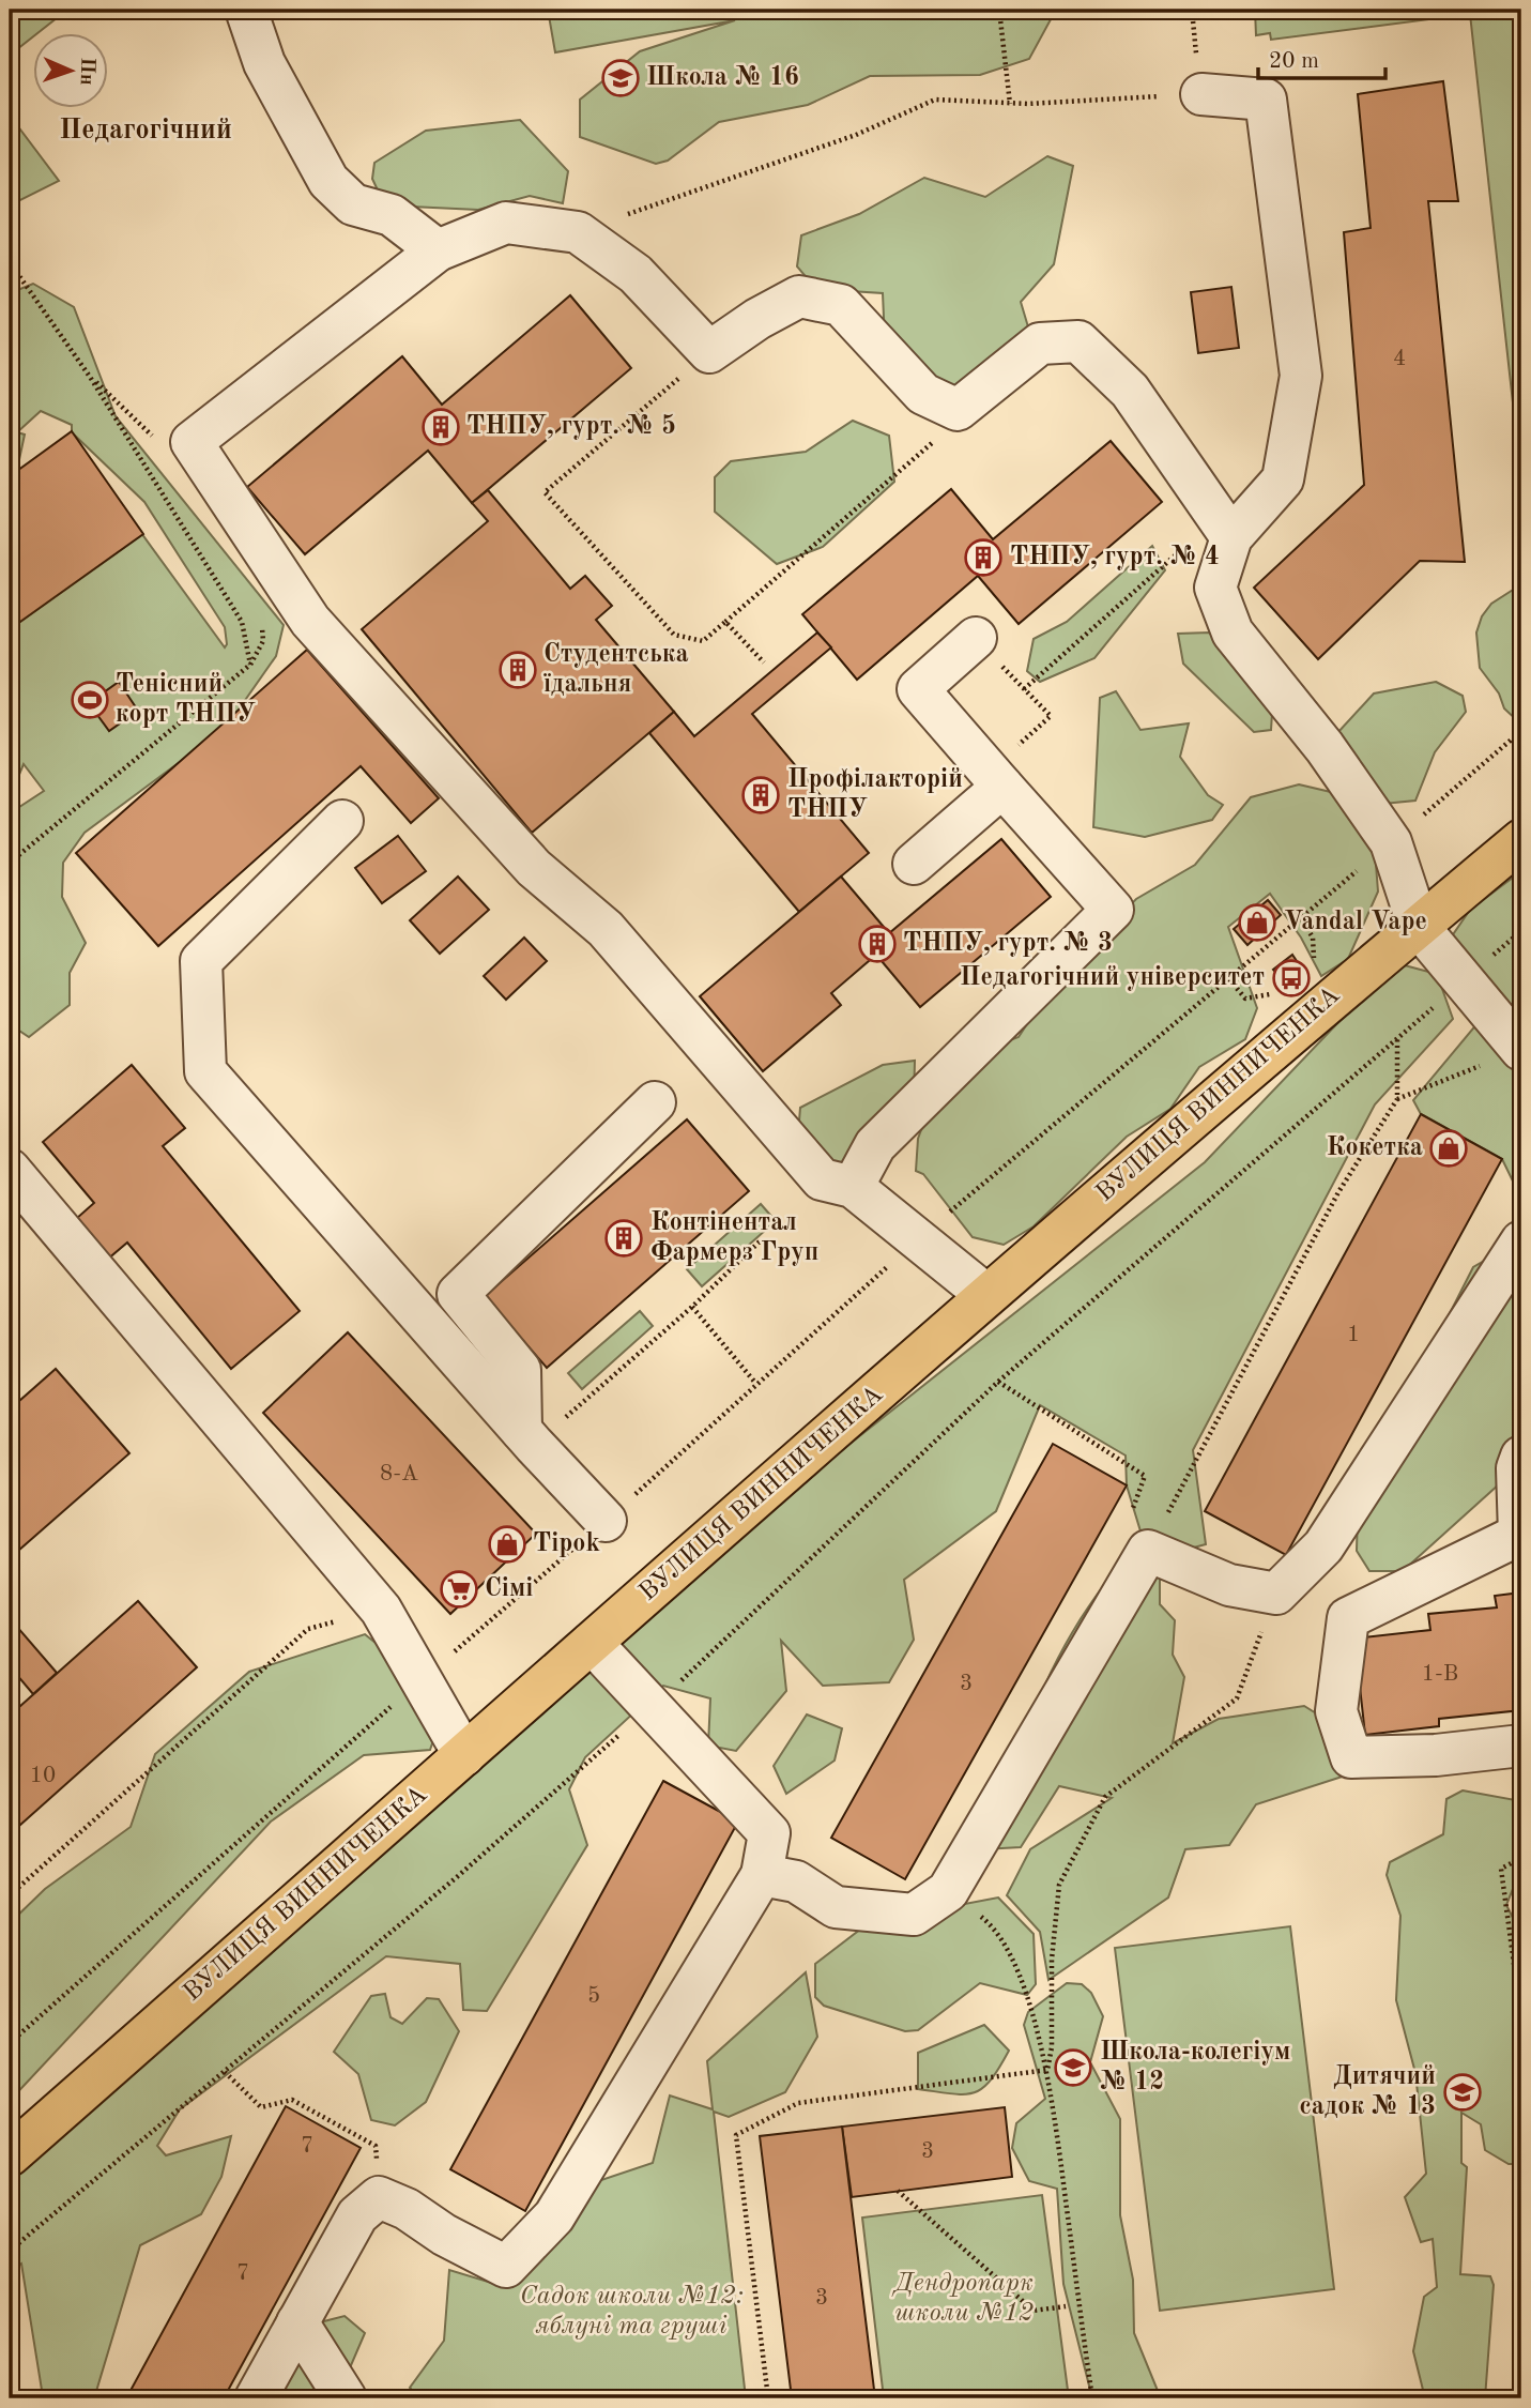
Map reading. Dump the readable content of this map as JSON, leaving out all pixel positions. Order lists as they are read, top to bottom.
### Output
{
  "streets": {
    "main road": ["ВУЛИЦЯ ВИННИЧЕНКА"]
  },
  "districts": ["Педагогічний"],
  "parks": ["Дендропарк школи №12", "Садок школи №12: яблуні та груші"],
  "places": {
    "school or university": ["Школа № 16", "Школа-колегіум № 12", "Дитячий садок № 13"],
    "building": [
      "ТНПУ, гурт. № 5",
      "ТНПУ, гурт. № 4",
      "Студентська їдальня",
      "Профілакторій ТНПУ",
      "ТНПУ, гурт. № 3",
      "Контінентал Фармерз Груп"
    ],
    "sports": ["Тенісний корт ТНПУ"],
    "shop": ["Vandal Vape", "Кокетка", "Tipok"],
    "bus stop": ["Педагогічний університет"],
    "supermarket": ["Сімі"]
  },
  "house_numbers": [
    "4",
    "1",
    "8-А",
    "1-В",
    "3",
    "10",
    "5",
    "7",
    "3",
    "7",
    "3"
  ],
  "scale_bar": "20 m",
  "north": "right"
}
